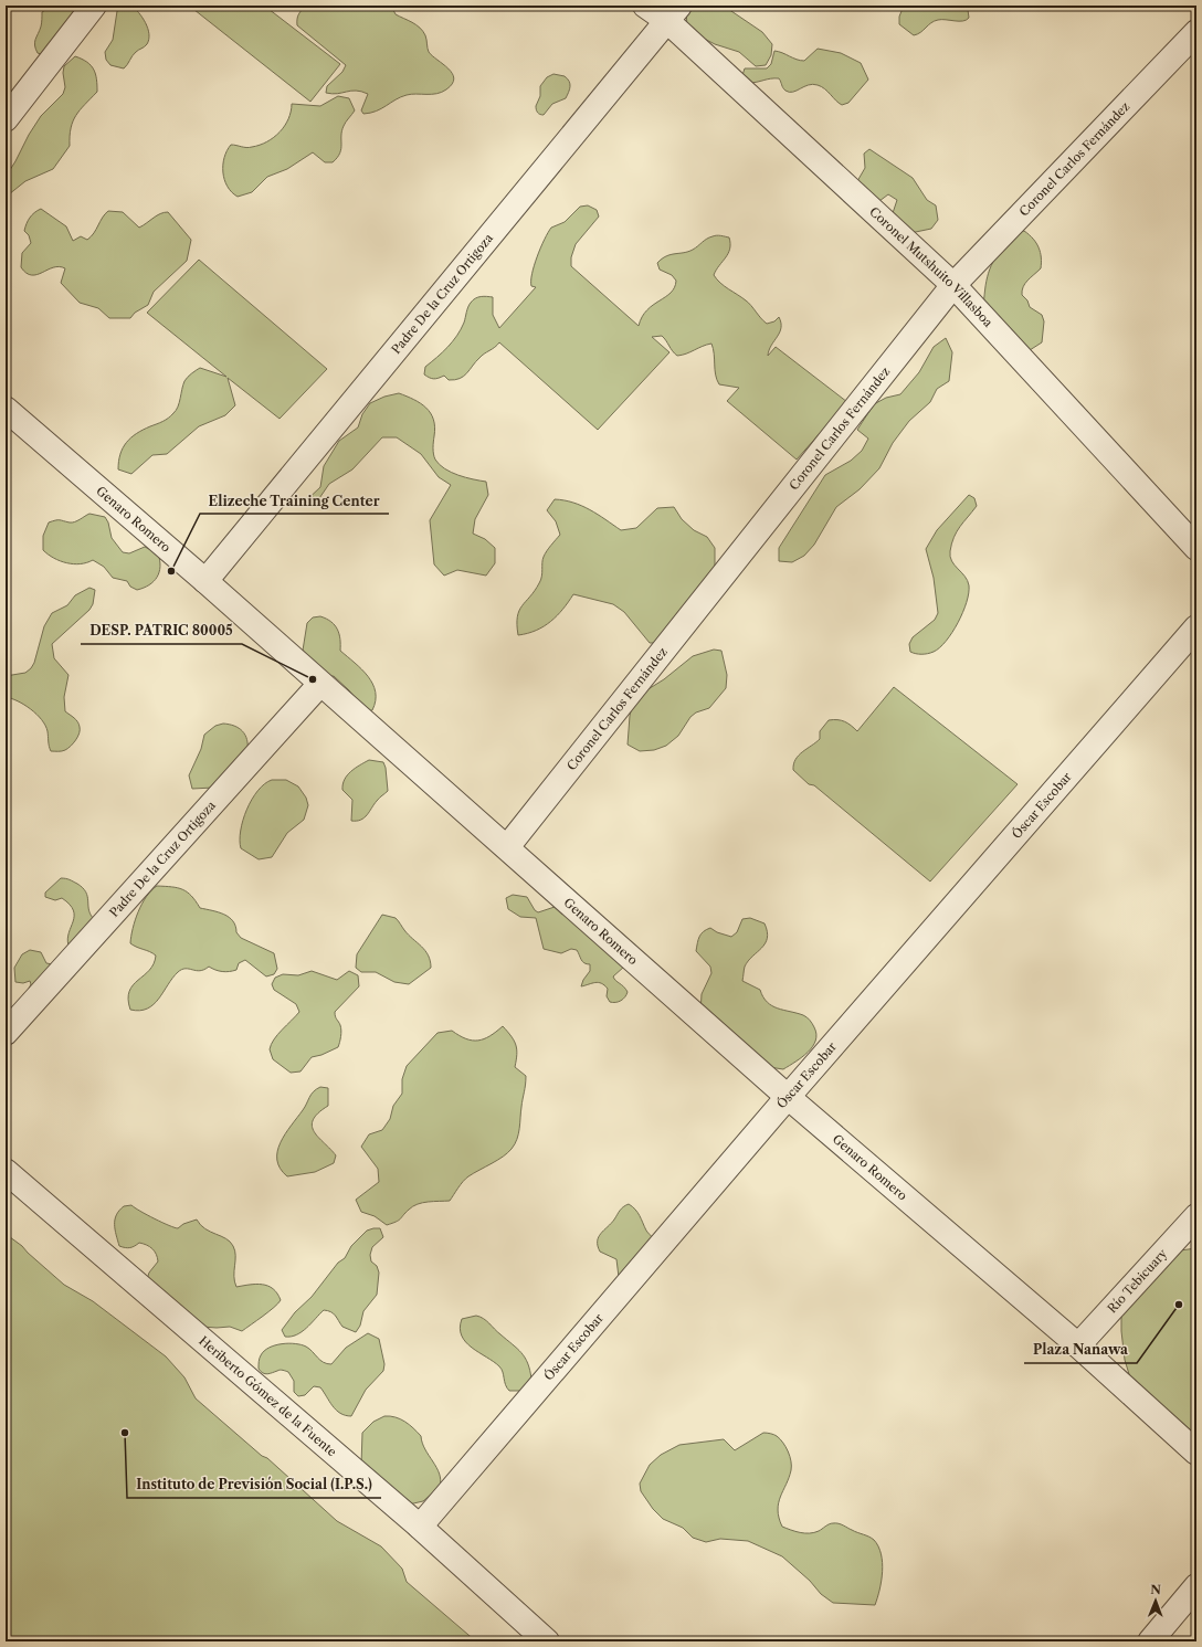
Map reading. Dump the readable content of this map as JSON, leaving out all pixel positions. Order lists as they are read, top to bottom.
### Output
{
  "streets": {
    "street": [
      "Coronel Carlos Fernández",
      "Coronel Mutshuito Villasboa",
      "Padre De la Cruz Ortigoza",
      "Genaro Romero",
      "Óscar Escobar",
      "Río Tebicuary",
      "Heriberto Gómez de la Fuente"
    ]
  },
  "crossings": [
    ["Coronel Carlos Fernández", "Coronel Mutshuito Villasboa"],
    ["Coronel Carlos Fernández", "Genaro Romero"],
    ["Coronel Mutshuito Villasboa", "Padre De la Cruz Ortigoza"],
    ["Padre De la Cruz Ortigoza", "Genaro Romero"],
    ["Genaro Romero", "Óscar Escobar"],
    ["Genaro Romero", "Río Tebicuary"],
    ["Óscar Escobar", "Heriberto Gómez de la Fuente"]
  ],
  "places": [
    "Elizeche Training Center",
    "DESP. PATRIC 80005",
    "Plaza Nanawa",
    "Instituto de Previsión Social (I.P.S.)"
  ],
  "north": "top"
}
